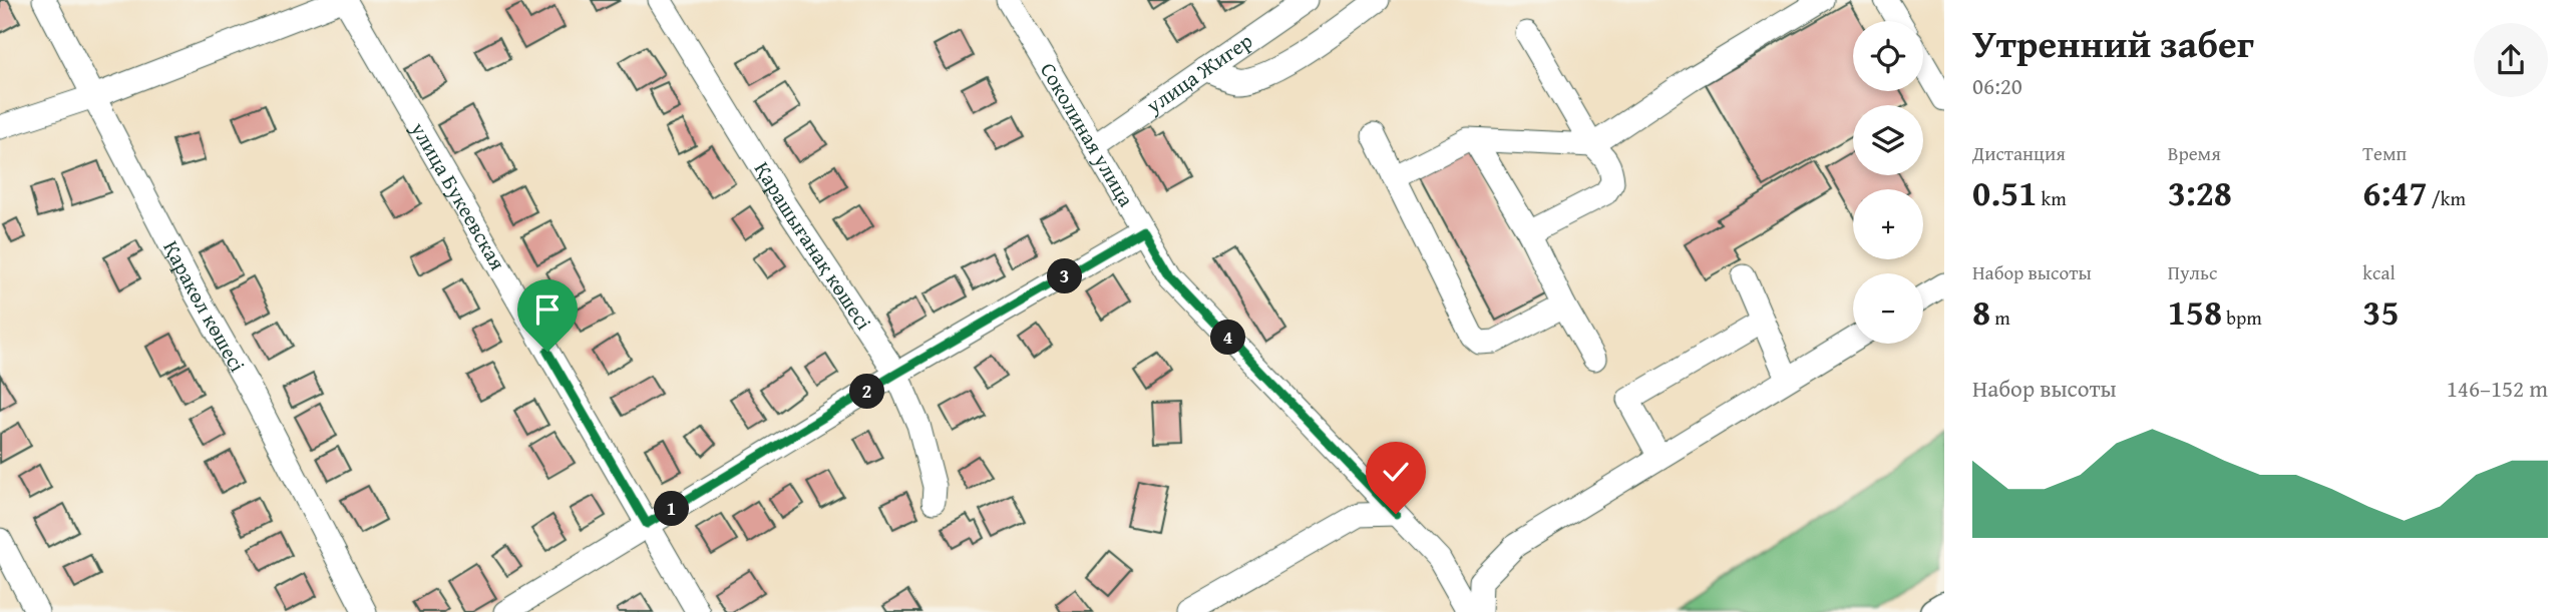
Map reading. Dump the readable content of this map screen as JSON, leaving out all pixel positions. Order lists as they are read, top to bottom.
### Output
{
  "streets": {
    "street": [
      "улица Жигер",
      "Соколиная улица",
      "улица Букеевская",
      "Қарашығанақ көшесі",
      "Қаракөл көшесі"
    ]
  },
  "crossings": [
    ["улица Жигер", "Соколиная улица"]
  ],
  "page": {
    "heading": ["Утренний забег", "06:20"],
    "map_buttons": ["+", "−"],
    "stats": [
      ["Дистанция", "0.51 km"],
      ["Время", "3:28"],
      ["Темп", "6:47 /km"],
      ["Набор высоты", "8 m"],
      ["Пульс", "158 bpm"],
      ["kcal", "35"]
    ],
    "pins": [
      "3",
      "4",
      "2",
      "1"
    ],
    "chart": ["Набор высоты", "146–152 m"]
  }
}
